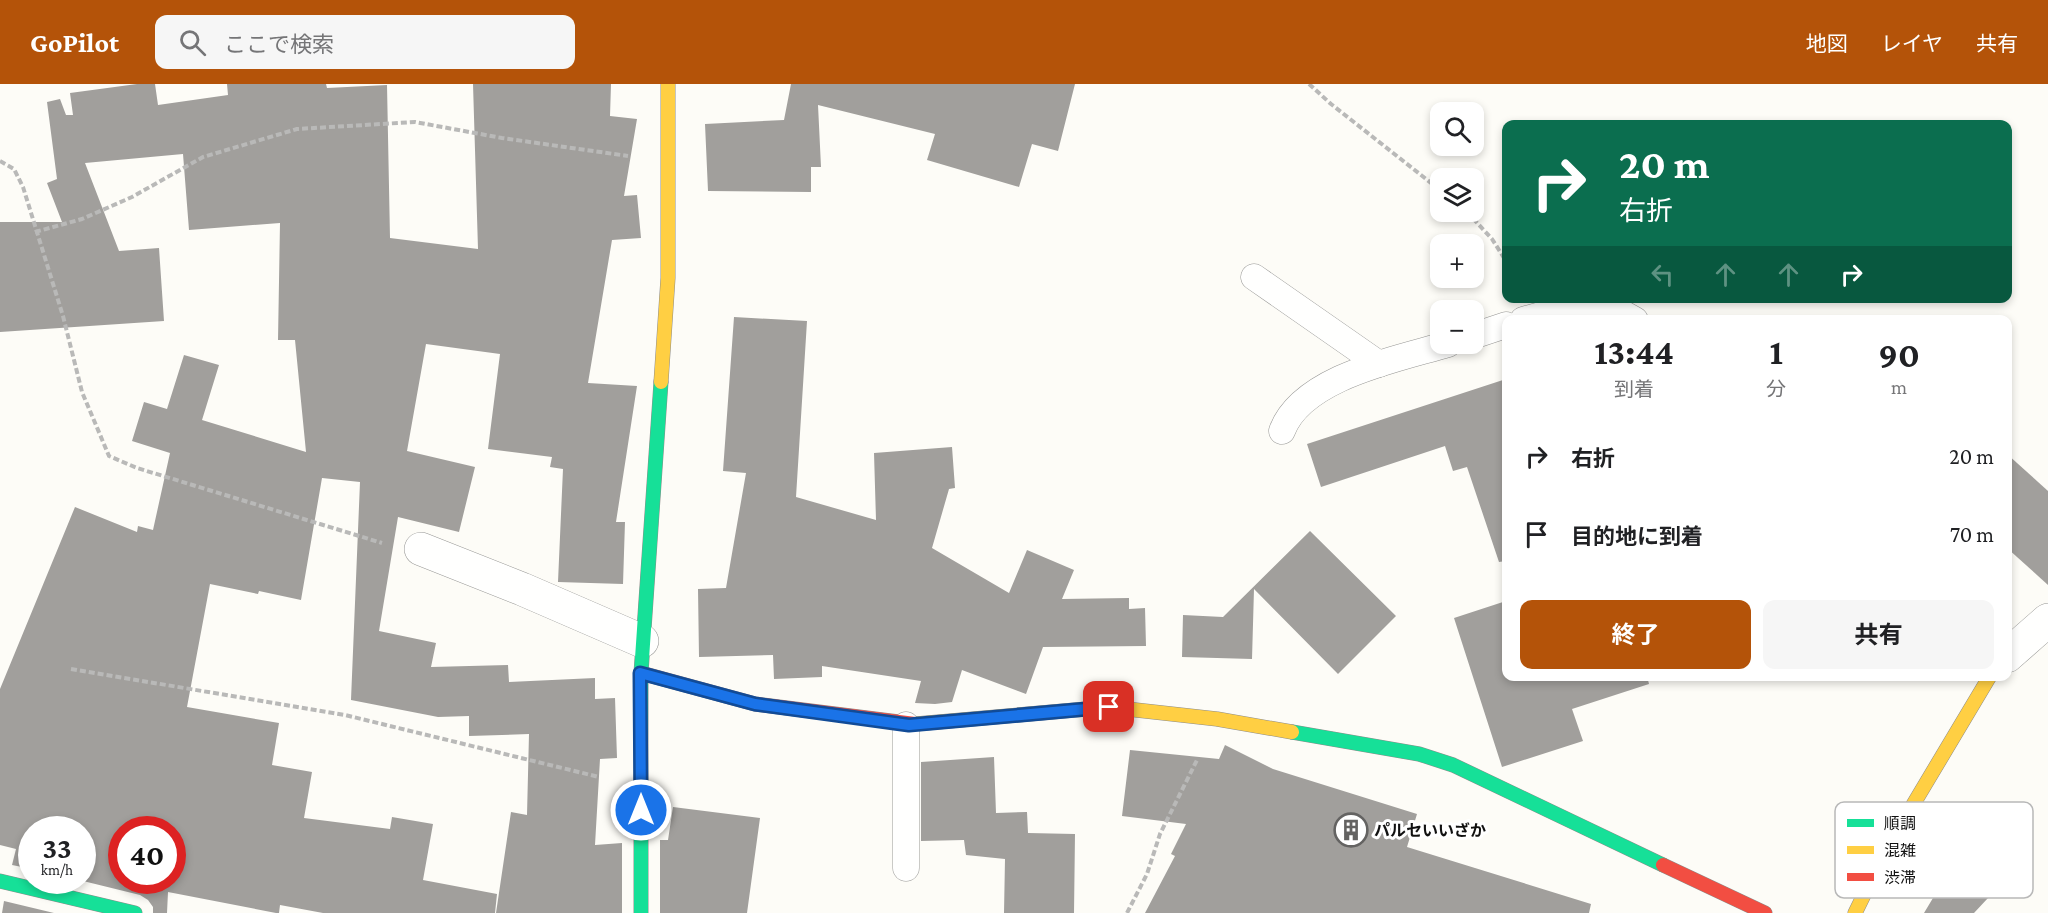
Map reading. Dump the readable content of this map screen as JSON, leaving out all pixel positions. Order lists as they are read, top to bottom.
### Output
{
  "places": {
    "building": ["パルセいいざか"]
  },
  "legend": ["順調", "混雑", "渋滞"],
  "page": {
    "header": "GoPilot",
    "search": "ここで検索",
    "nav": ["地図", "レイヤ", "共有"],
    "map_buttons": ["+", "−"],
    "turn": ["20 m", "右折"],
    "eta": [
      "13:44",
      "到着",
      "1",
      "分",
      "90",
      "m"
    ],
    "list": [
      {
        "name": "右折",
        "value": "20 m"
      },
      {
        "name": "目的地に到着",
        "value": "70 m"
      }
    ],
    "buttons": ["終了", "共有"],
    "speed": "33 km/h",
    "limit": "40"
  }
}
